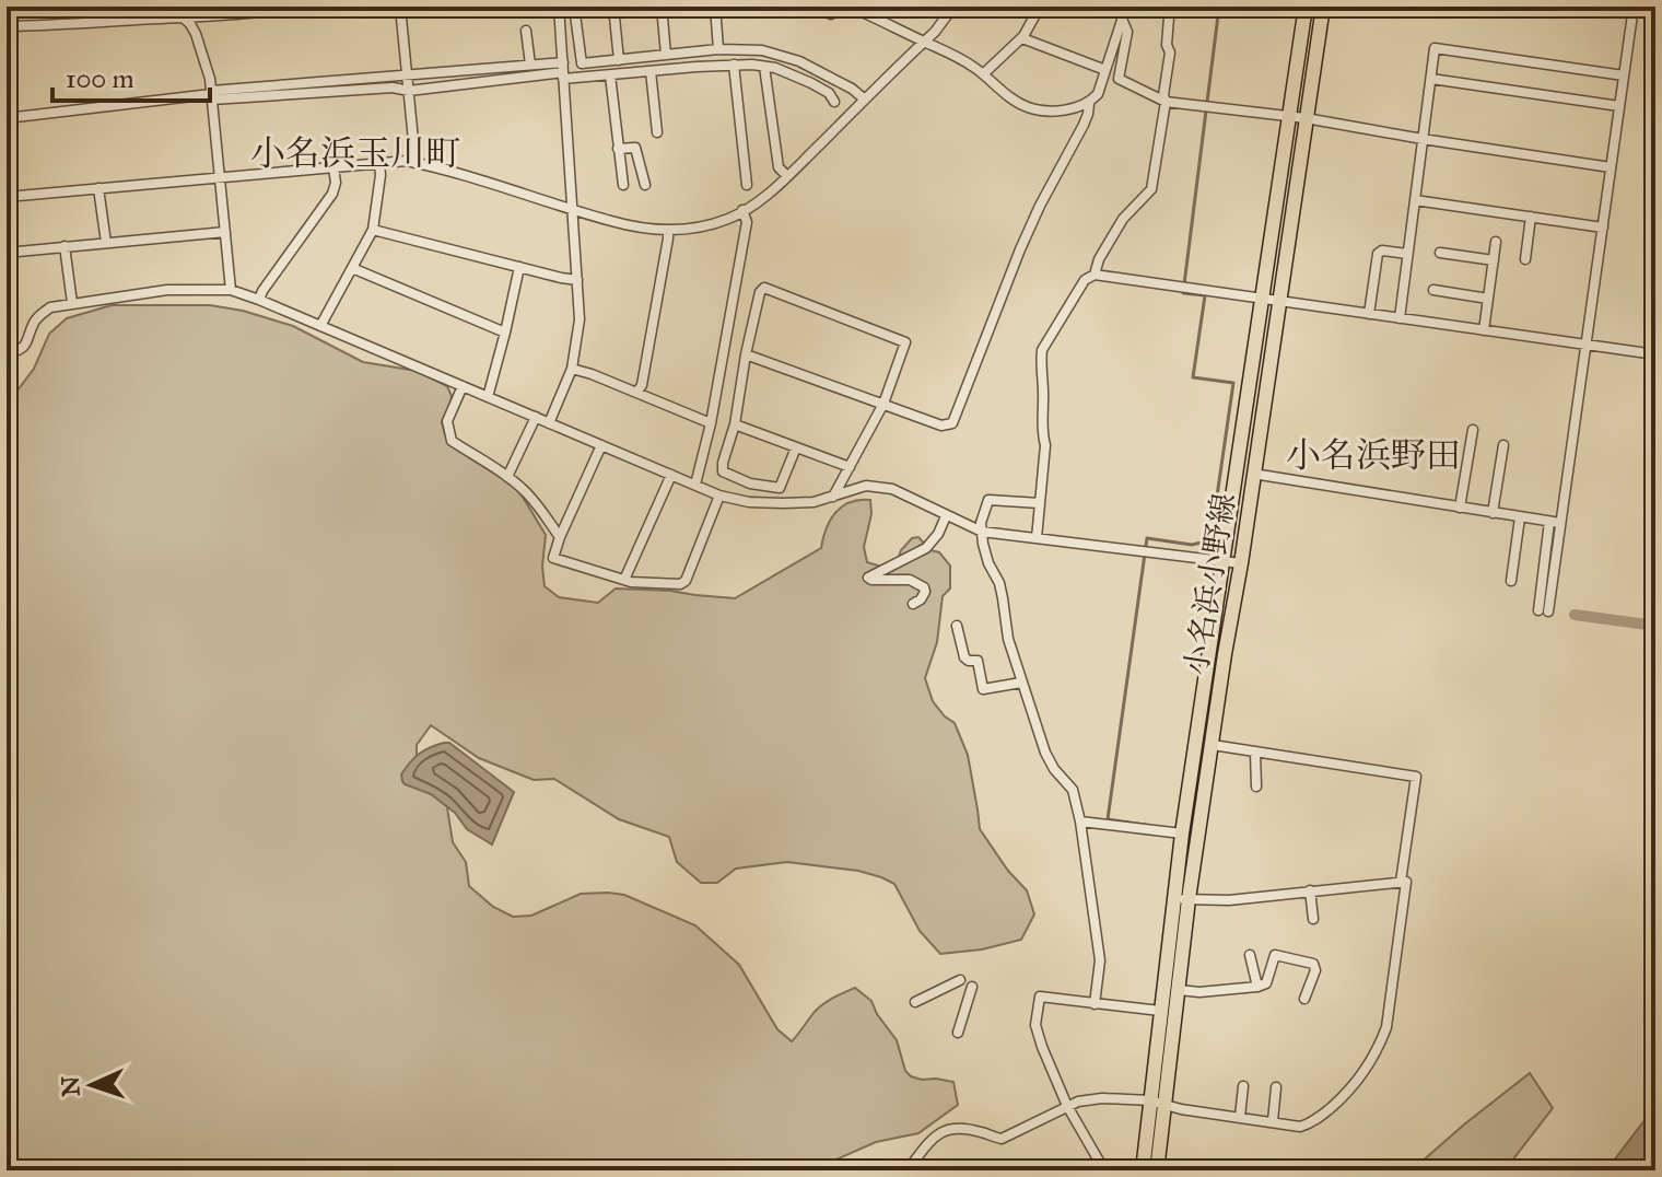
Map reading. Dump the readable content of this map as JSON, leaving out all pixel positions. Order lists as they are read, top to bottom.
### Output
{
  "streets": {
    "main road": ["小名浜小野線"]
  },
  "districts": ["小名浜玉川町", "小名浜野田"],
  "scale_bar": "100 m",
  "north": "left"
}
